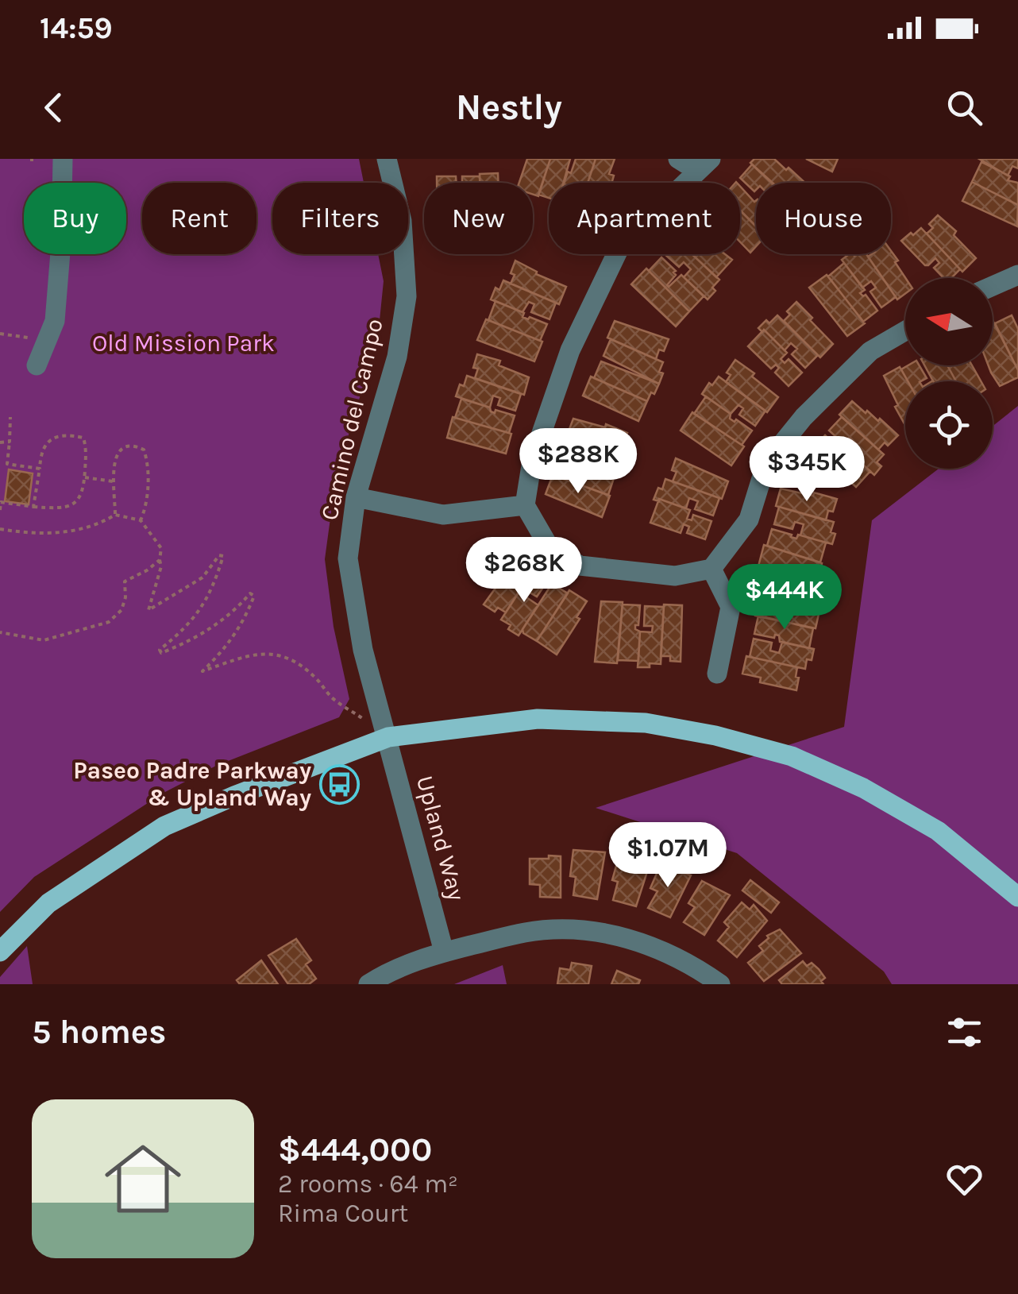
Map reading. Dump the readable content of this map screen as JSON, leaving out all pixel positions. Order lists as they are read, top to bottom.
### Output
{
  "streets": {
    "street": ["Camino del Campo", "Upland Way"]
  },
  "crossings": [
    ["Camino del Campo", "Upland Way"]
  ],
  "parks": ["Old Mission Park"],
  "places": {
    "bus stop": ["Paseo Padre Parkway & Upland Way"]
  },
  "north": "left",
  "page": {
    "status": "14:59",
    "header": "Nestly",
    "chip": [
      "Buy",
      "Rent",
      "Filters",
      "New",
      "Apartment",
      "House"
    ],
    "price": [
      "$288K",
      "$345K",
      "$268K",
      "$444K",
      "$1.07M"
    ],
    "heading": "5 homes",
    "list": [
      {
        "name": "$444,000",
        "note": "2 rooms · 64 m² · Rima Court"
      }
    ]
  }
}
